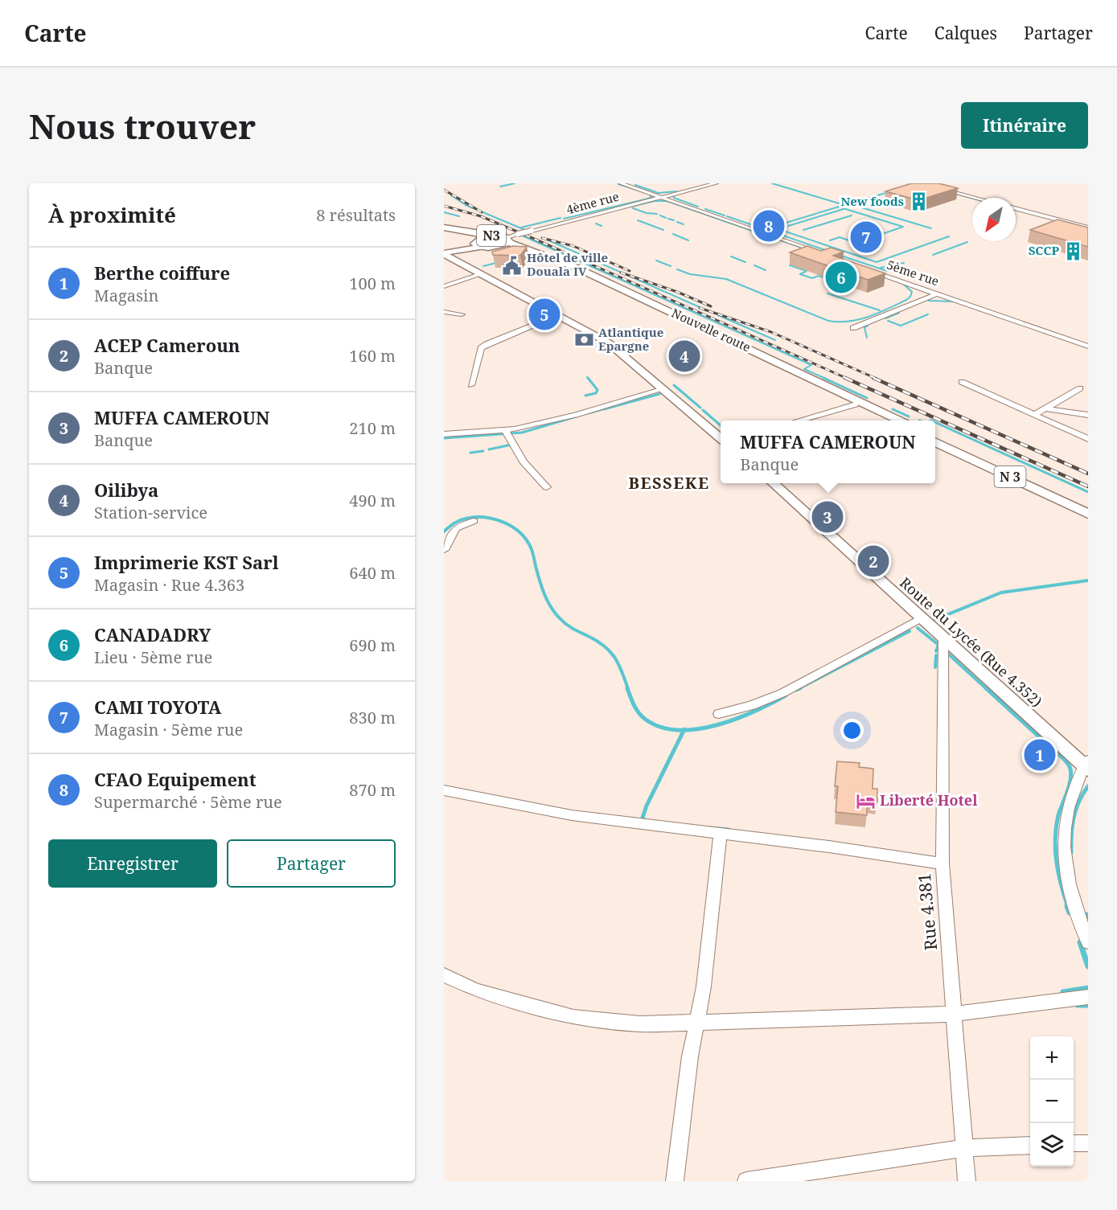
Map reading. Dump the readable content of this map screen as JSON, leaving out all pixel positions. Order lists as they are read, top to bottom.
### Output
{
  "streets": {
    "highway": ["N3", "Nouvelle route", "N 3"],
    "main road": ["Route du Lycée (Rue 4.352)"],
    "street": ["4ème rue", "5ème rue", "Rue 4.381"]
  },
  "crossings": [
    ["4ème rue", "N3"],
    ["4ème rue", "Nouvelle route"],
    ["N3", "Nouvelle route"],
    ["Route du Lycée (Rue 4.352)", "Rue 4.381"]
  ],
  "districts": ["BESSEKE"],
  "places": {
    "building": ["New foods", "SCCP"],
    "public building": ["Hôtel de ville Douala IV"],
    "bank": ["Atlantique Epargne"],
    "hotel": ["Liberté Hotel"]
  },
  "north": "bottom left",
  "page": {
    "header": "Carte",
    "nav": ["Carte", "Calques", "Partager"],
    "buttons": [
      "Itinéraire",
      ["Enregistrer", "Partager"]
    ],
    "title": "Nous trouver",
    "heading": ["À proximité", "8 résultats"],
    "pins": [
      "8",
      "7",
      "6",
      "5",
      "4",
      "3",
      "2",
      "1"
    ],
    "list": [
      {
        "mark": "1",
        "name": "Berthe coiffure",
        "note": "Magasin",
        "value": "100 m"
      },
      {
        "mark": "2",
        "name": "ACEP Cameroun",
        "note": "Banque",
        "value": "160 m"
      },
      {
        "mark": "3",
        "name": "MUFFA CAMEROUN",
        "note": "Banque",
        "value": "210 m"
      },
      {
        "mark": "4",
        "name": "Oilibya",
        "note": "Station-service",
        "value": "490 m"
      },
      {
        "mark": "5",
        "name": "Imprimerie KST Sarl",
        "note": "Magasin · Rue 4.363",
        "value": "640 m"
      },
      {
        "mark": "6",
        "name": "CANADADRY",
        "note": "Lieu · 5ème rue",
        "value": "690 m"
      },
      {
        "mark": "7",
        "name": "CAMI TOYOTA",
        "note": "Magasin · 5ème rue",
        "value": "830 m"
      },
      {
        "mark": "8",
        "name": "CFAO Equipement",
        "note": "Supermarché · 5ème rue",
        "value": "870 m"
      }
    ],
    "popup": ["MUFFA CAMEROUN", "Banque"],
    "map_buttons": ["+", "−"]
  }
}
